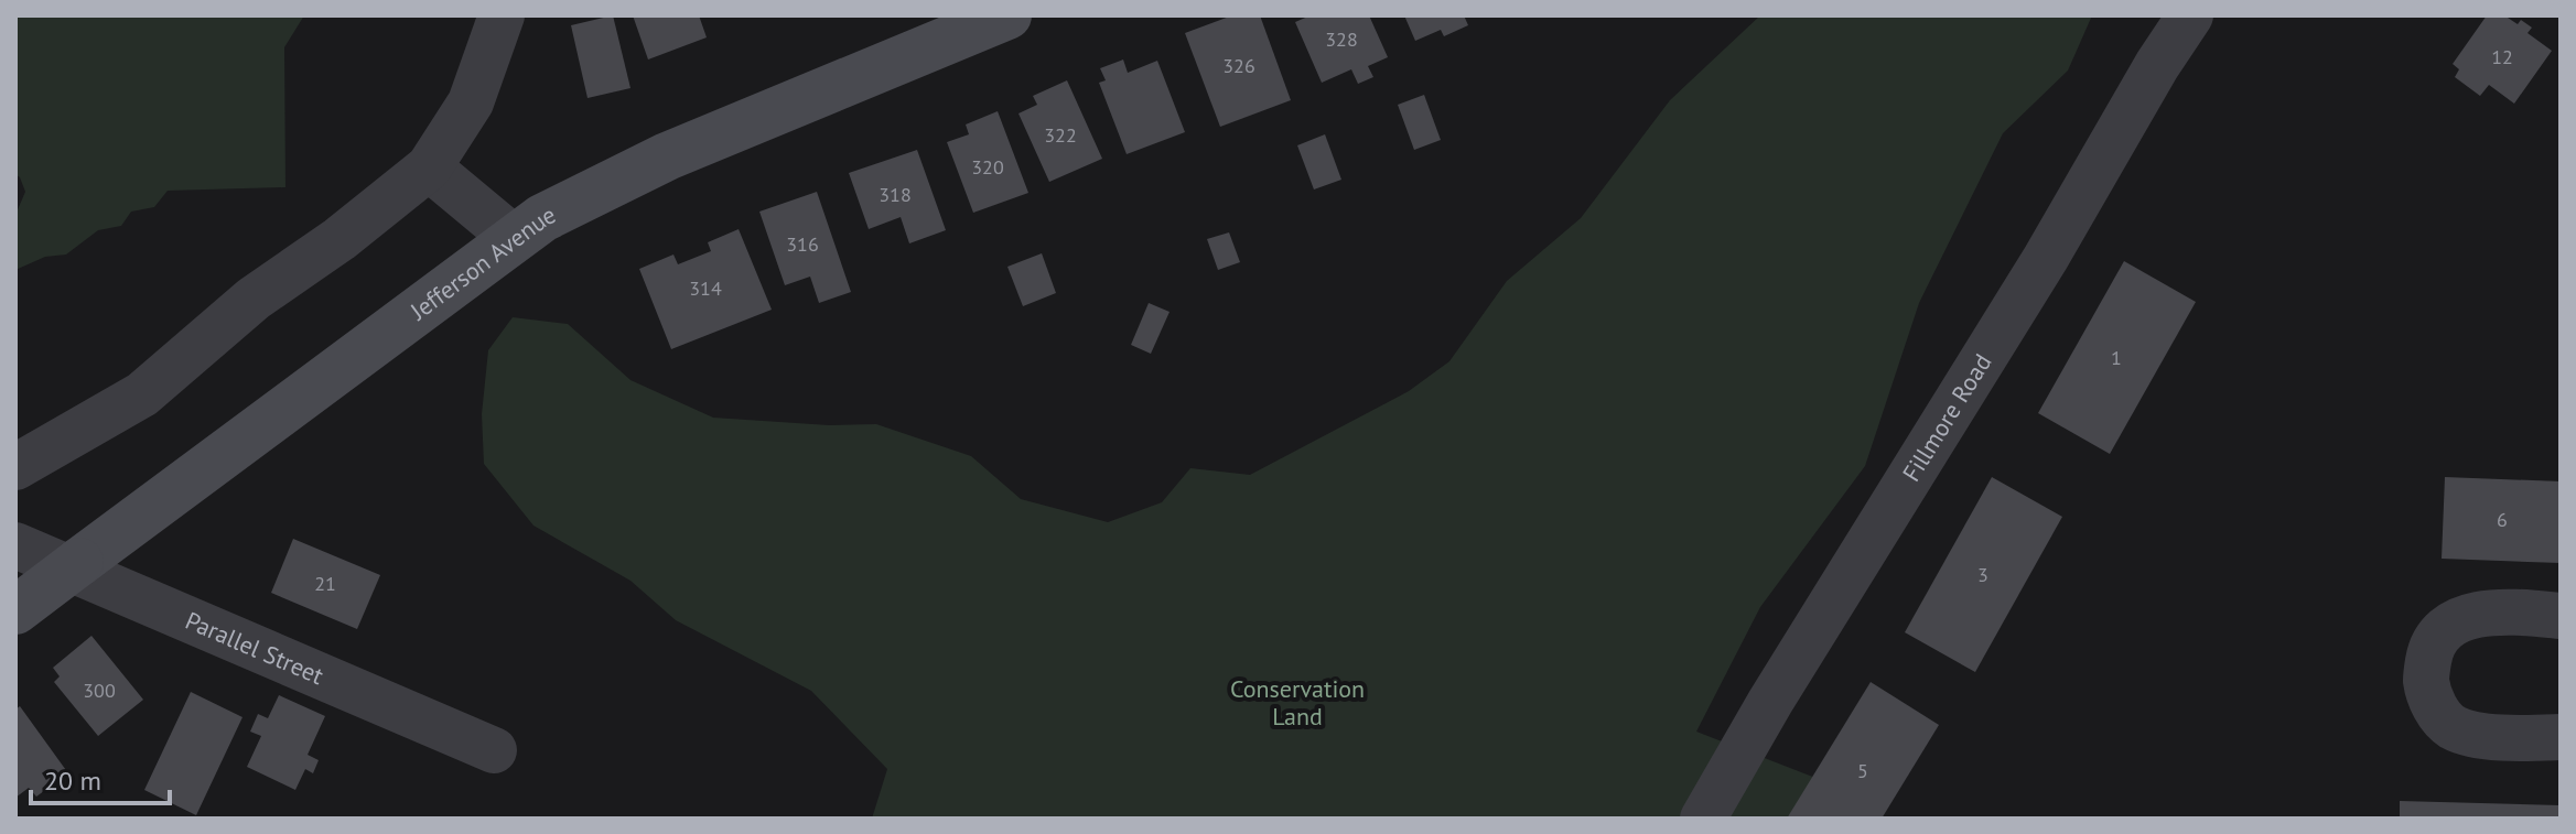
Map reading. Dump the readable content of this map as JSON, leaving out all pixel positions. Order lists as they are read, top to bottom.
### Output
{
  "streets": {
    "main road": ["Jefferson Avenue"],
    "street": ["Fillmore Road", "Parallel Street"]
  },
  "parks": ["Conservation Land"],
  "house_numbers": [
    "328",
    "12",
    "326",
    "322",
    "320",
    "318",
    "316",
    "314",
    "1",
    "6",
    "3",
    "21",
    "300",
    "5"
  ],
  "scale_bar": "20 m"
}
